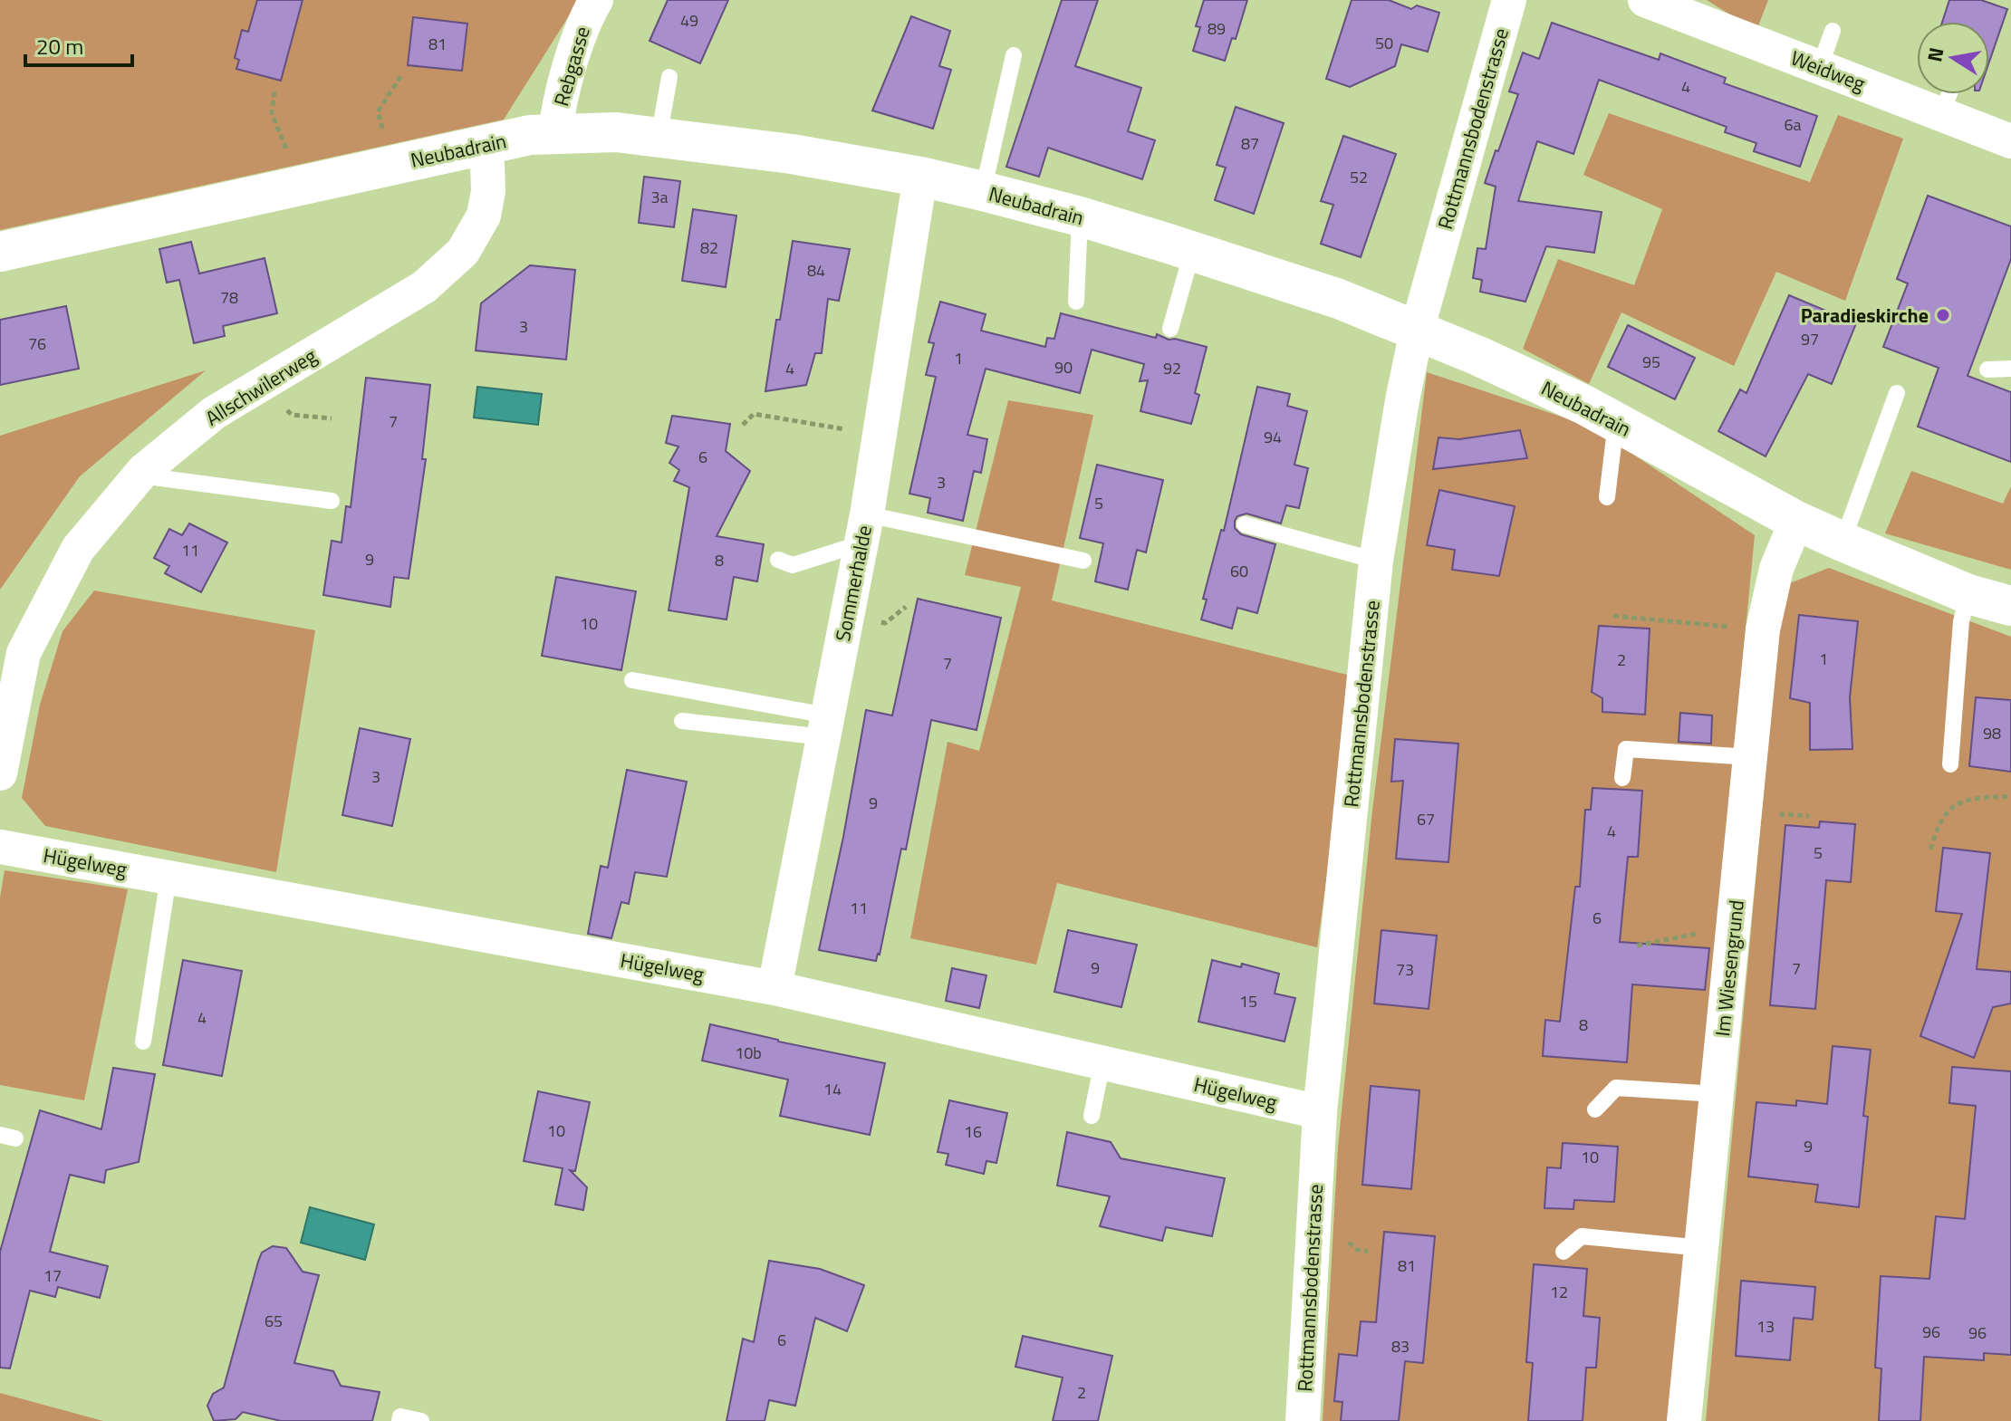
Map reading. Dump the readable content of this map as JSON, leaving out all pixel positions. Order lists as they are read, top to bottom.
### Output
{
  "streets": {
    "street": [
      "Rebgasse",
      "Weidweg",
      "Rottmannsbodenstrasse",
      "Neubadrain",
      "Allschwilerweg",
      "Sommerhalde",
      "Hügelweg",
      "Im Wiesengrund"
    ]
  },
  "crossings": [
    ["Rebgasse", "Neubadrain"],
    ["Rottmannsbodenstrasse", "Neubadrain"],
    ["Rottmannsbodenstrasse", "Hügelweg"],
    ["Neubadrain", "Allschwilerweg"],
    ["Neubadrain", "Sommerhalde"],
    ["Neubadrain", "Im Wiesengrund"],
    ["Sommerhalde", "Hügelweg"]
  ],
  "places": ["Paradieskirche"],
  "house_numbers": [
    "49",
    "89",
    "50",
    "81",
    "4",
    "6a",
    "87",
    "52",
    "3a",
    "82",
    "84",
    "78",
    "3",
    "97",
    "76",
    "1",
    "95",
    "90",
    "4",
    "92",
    "7",
    "94",
    "6",
    "3",
    "5",
    "11",
    "9",
    "8",
    "60",
    "10",
    "1",
    "2",
    "7",
    "98",
    "3",
    "9",
    "67",
    "4",
    "5",
    "11",
    "6",
    "9",
    "7",
    "73",
    "15",
    "4",
    "8",
    "10b",
    "14",
    "10",
    "16",
    "9",
    "10",
    "81",
    "17",
    "12",
    "65",
    "13",
    "96",
    "96",
    "6",
    "83",
    "2"
  ],
  "scale_bar": "20 m",
  "north": "left"
}
